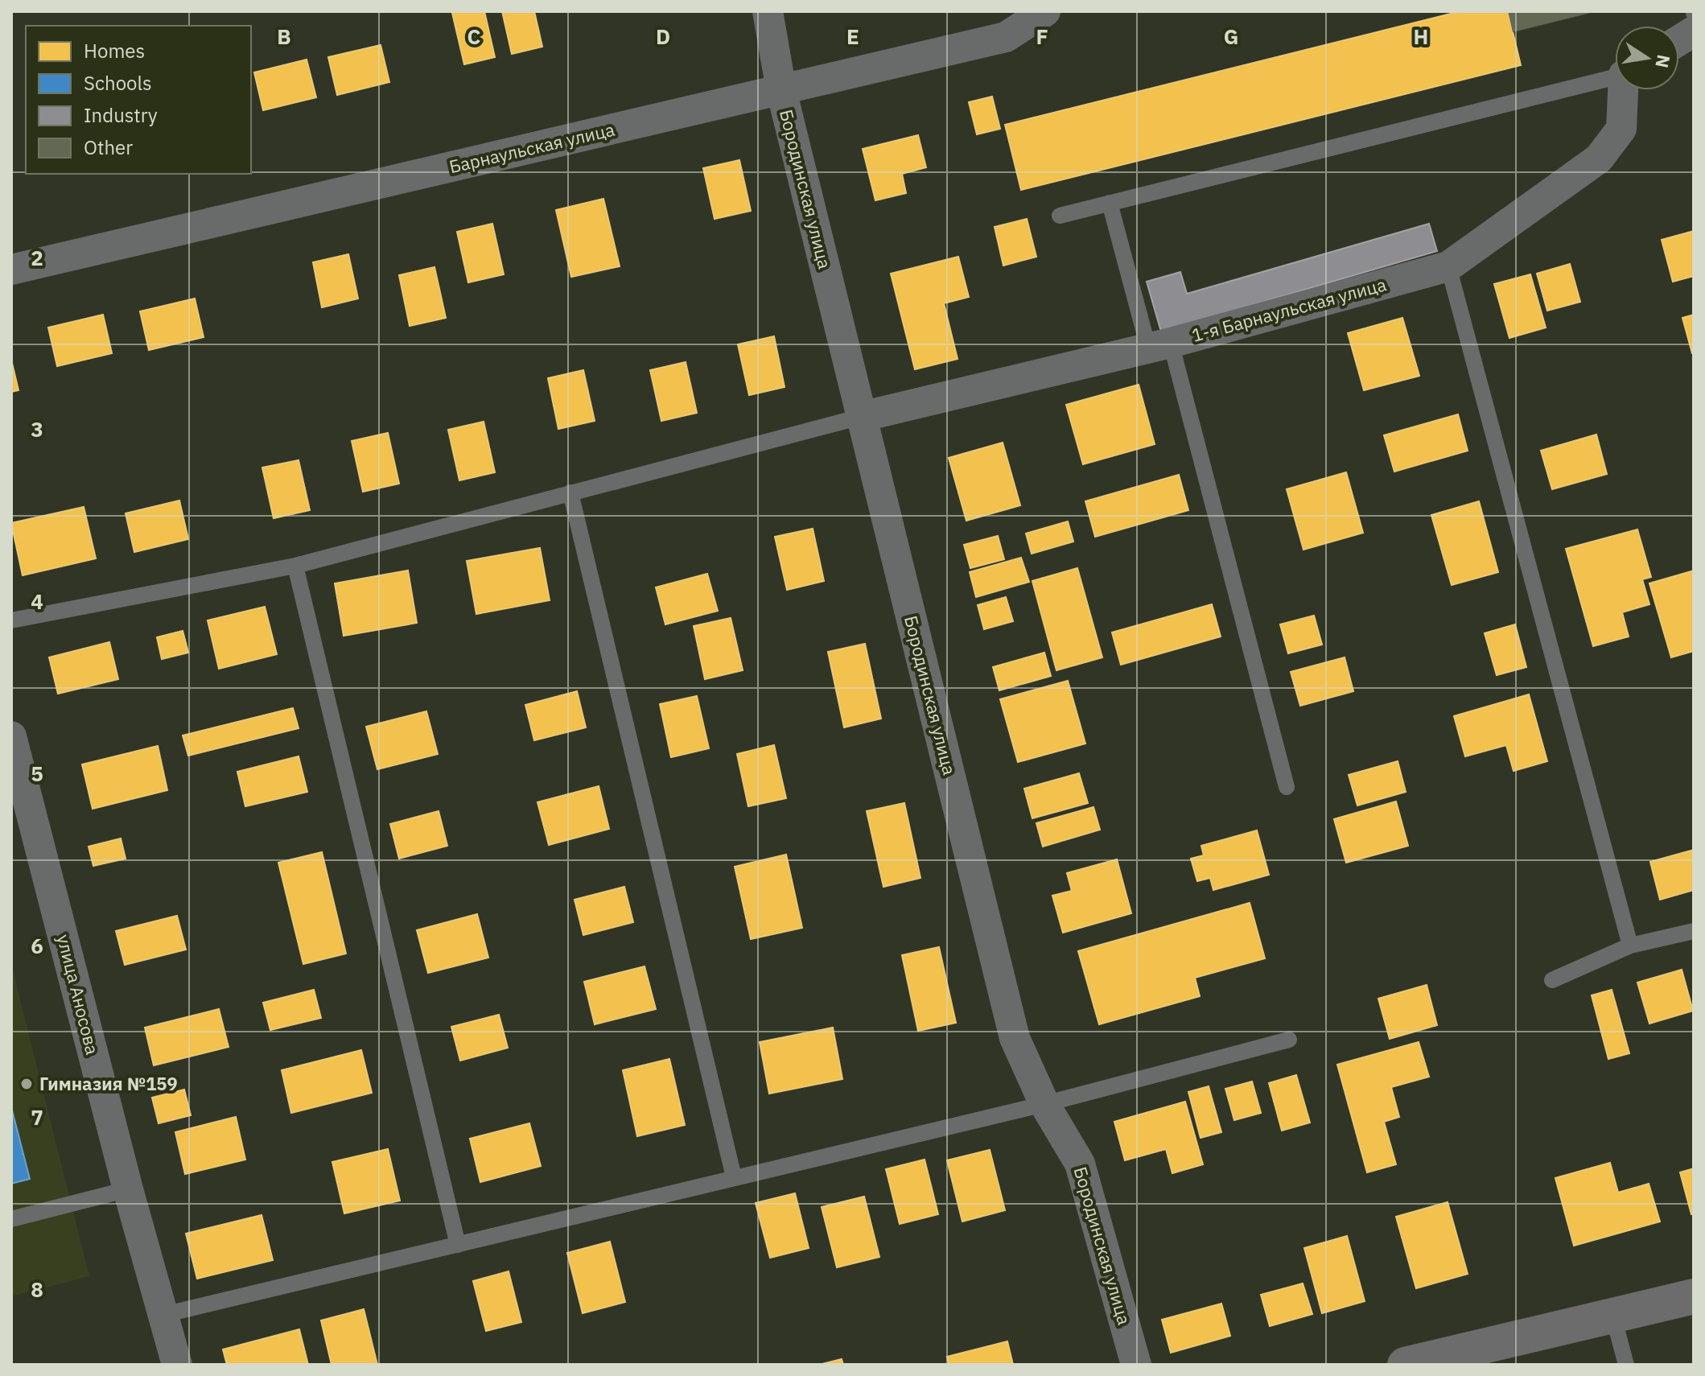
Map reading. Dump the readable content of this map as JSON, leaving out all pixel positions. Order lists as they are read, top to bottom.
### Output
{
  "streets": {
    "street": [
      "Барнаульская улица",
      "Бородинская улица",
      "1-я Барнаульская улица",
      "улица Аносова"
    ]
  },
  "crossings": [
    ["Барнаульская улица", "Бородинская улица"],
    ["Бородинская улица", "1-я Барнаульская улица"]
  ],
  "places": ["Гимназия №159"],
  "legend": [
    "Homes",
    "Schools",
    "Industry",
    "Other"
  ],
  "north": "right",
  "grid": {
    "columns": [
      "B",
      "C",
      "D",
      "E",
      "F",
      "G",
      "H"
    ],
    "rows": [
      "2",
      "3",
      "4",
      "5",
      "6",
      "7",
      "8"
    ]
  }
}
